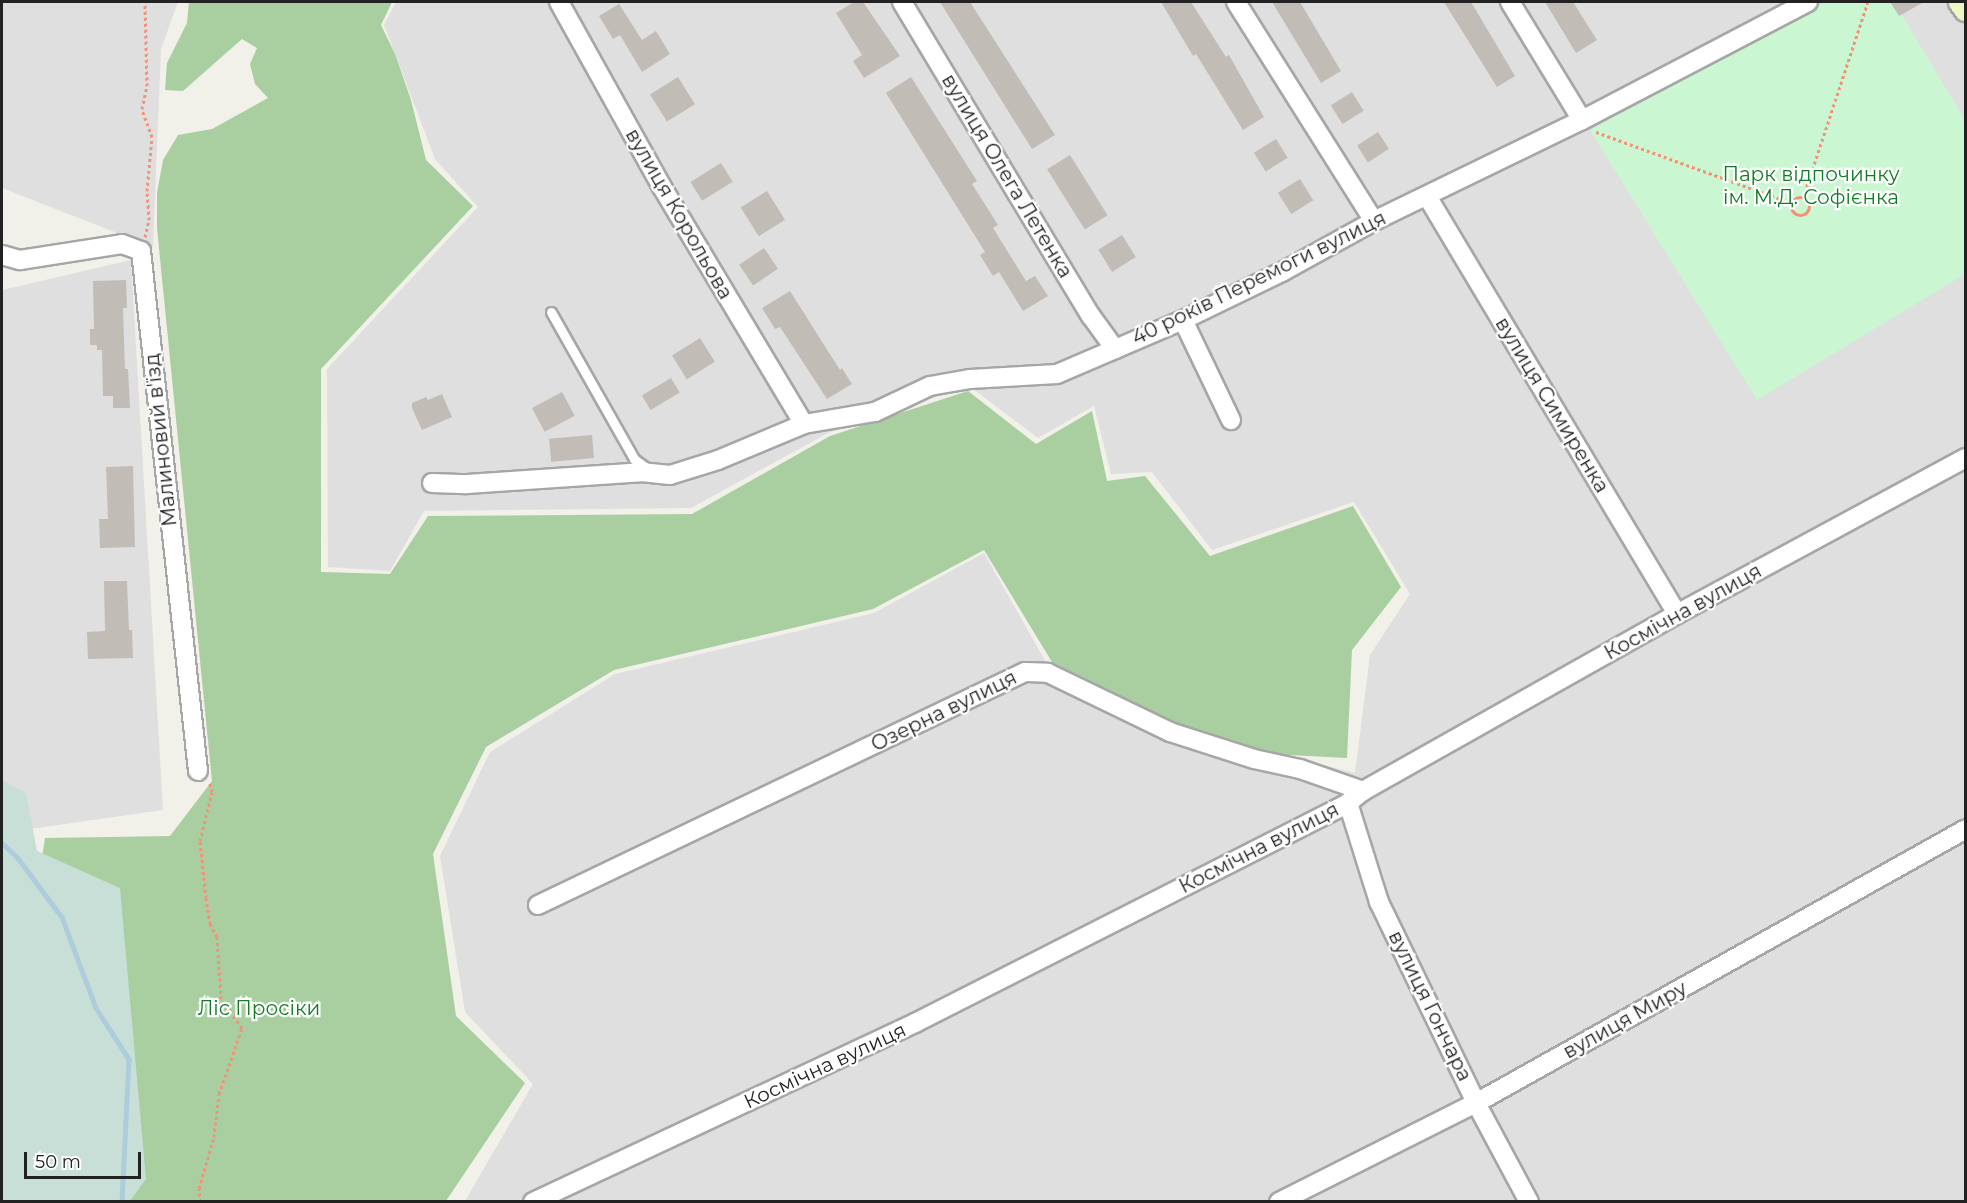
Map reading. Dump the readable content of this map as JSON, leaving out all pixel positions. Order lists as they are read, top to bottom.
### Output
{
  "streets": {
    "street": [
      "вулиця Олега Летенка",
      "вулиця Корольова",
      "40 років Перемоги вулиця",
      "вулиця Симиренка",
      "Малиновий в'їзд",
      "Космічна вулиця",
      "Озерна вулиця",
      "вулиця Гончара",
      "вулиця Миру"
    ]
  },
  "crossings": [
    ["вулиця Олега Летенка", "40 років Перемоги вулиця"],
    ["вулиця Корольова", "40 років Перемоги вулиця"],
    ["40 років Перемоги вулиця", "вулиця Симиренка"],
    ["вулиця Симиренка", "Космічна вулиця"],
    ["Космічна вулиця", "Озерна вулиця"],
    ["Космічна вулиця", "вулиця Гончара"],
    ["вулиця Гончара", "вулиця Миру"]
  ],
  "parks": ["Парк відпочинку ім. М.Д. Софієнка", "Ліс Просіки"],
  "scale_bar": "50 m"
}
